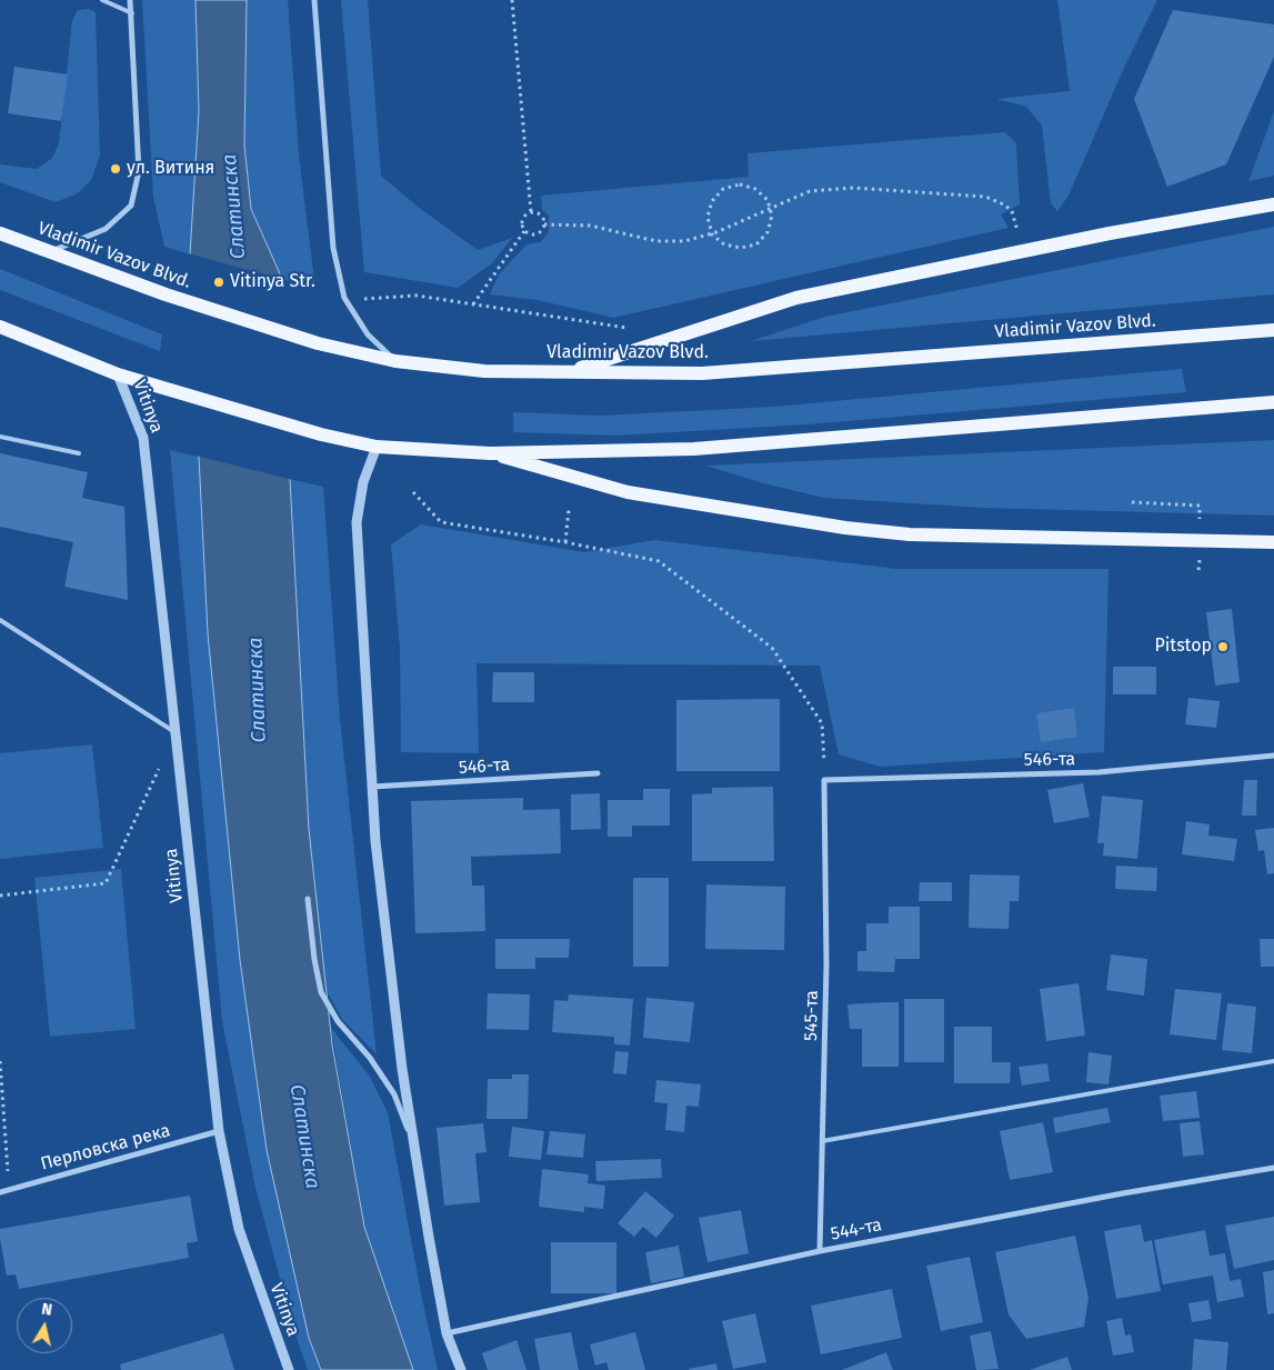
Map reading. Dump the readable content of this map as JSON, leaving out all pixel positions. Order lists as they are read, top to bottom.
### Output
{
  "streets": {
    "main road": ["Vladimir Vazov Blvd."],
    "street": [
      "Vitinya",
      "546-та",
      "545-та",
      "Перловска река",
      "544-та"
    ]
  },
  "crossings": [
    ["Vitinya", "Перловска река"],
    ["546-та", "545-та"],
    ["545-та", "544-та"]
  ],
  "water": ["Слатинска"],
  "places": ["ул. Витиня", "Vitinya Str.", "Pitstop"],
  "north": "top"
}
